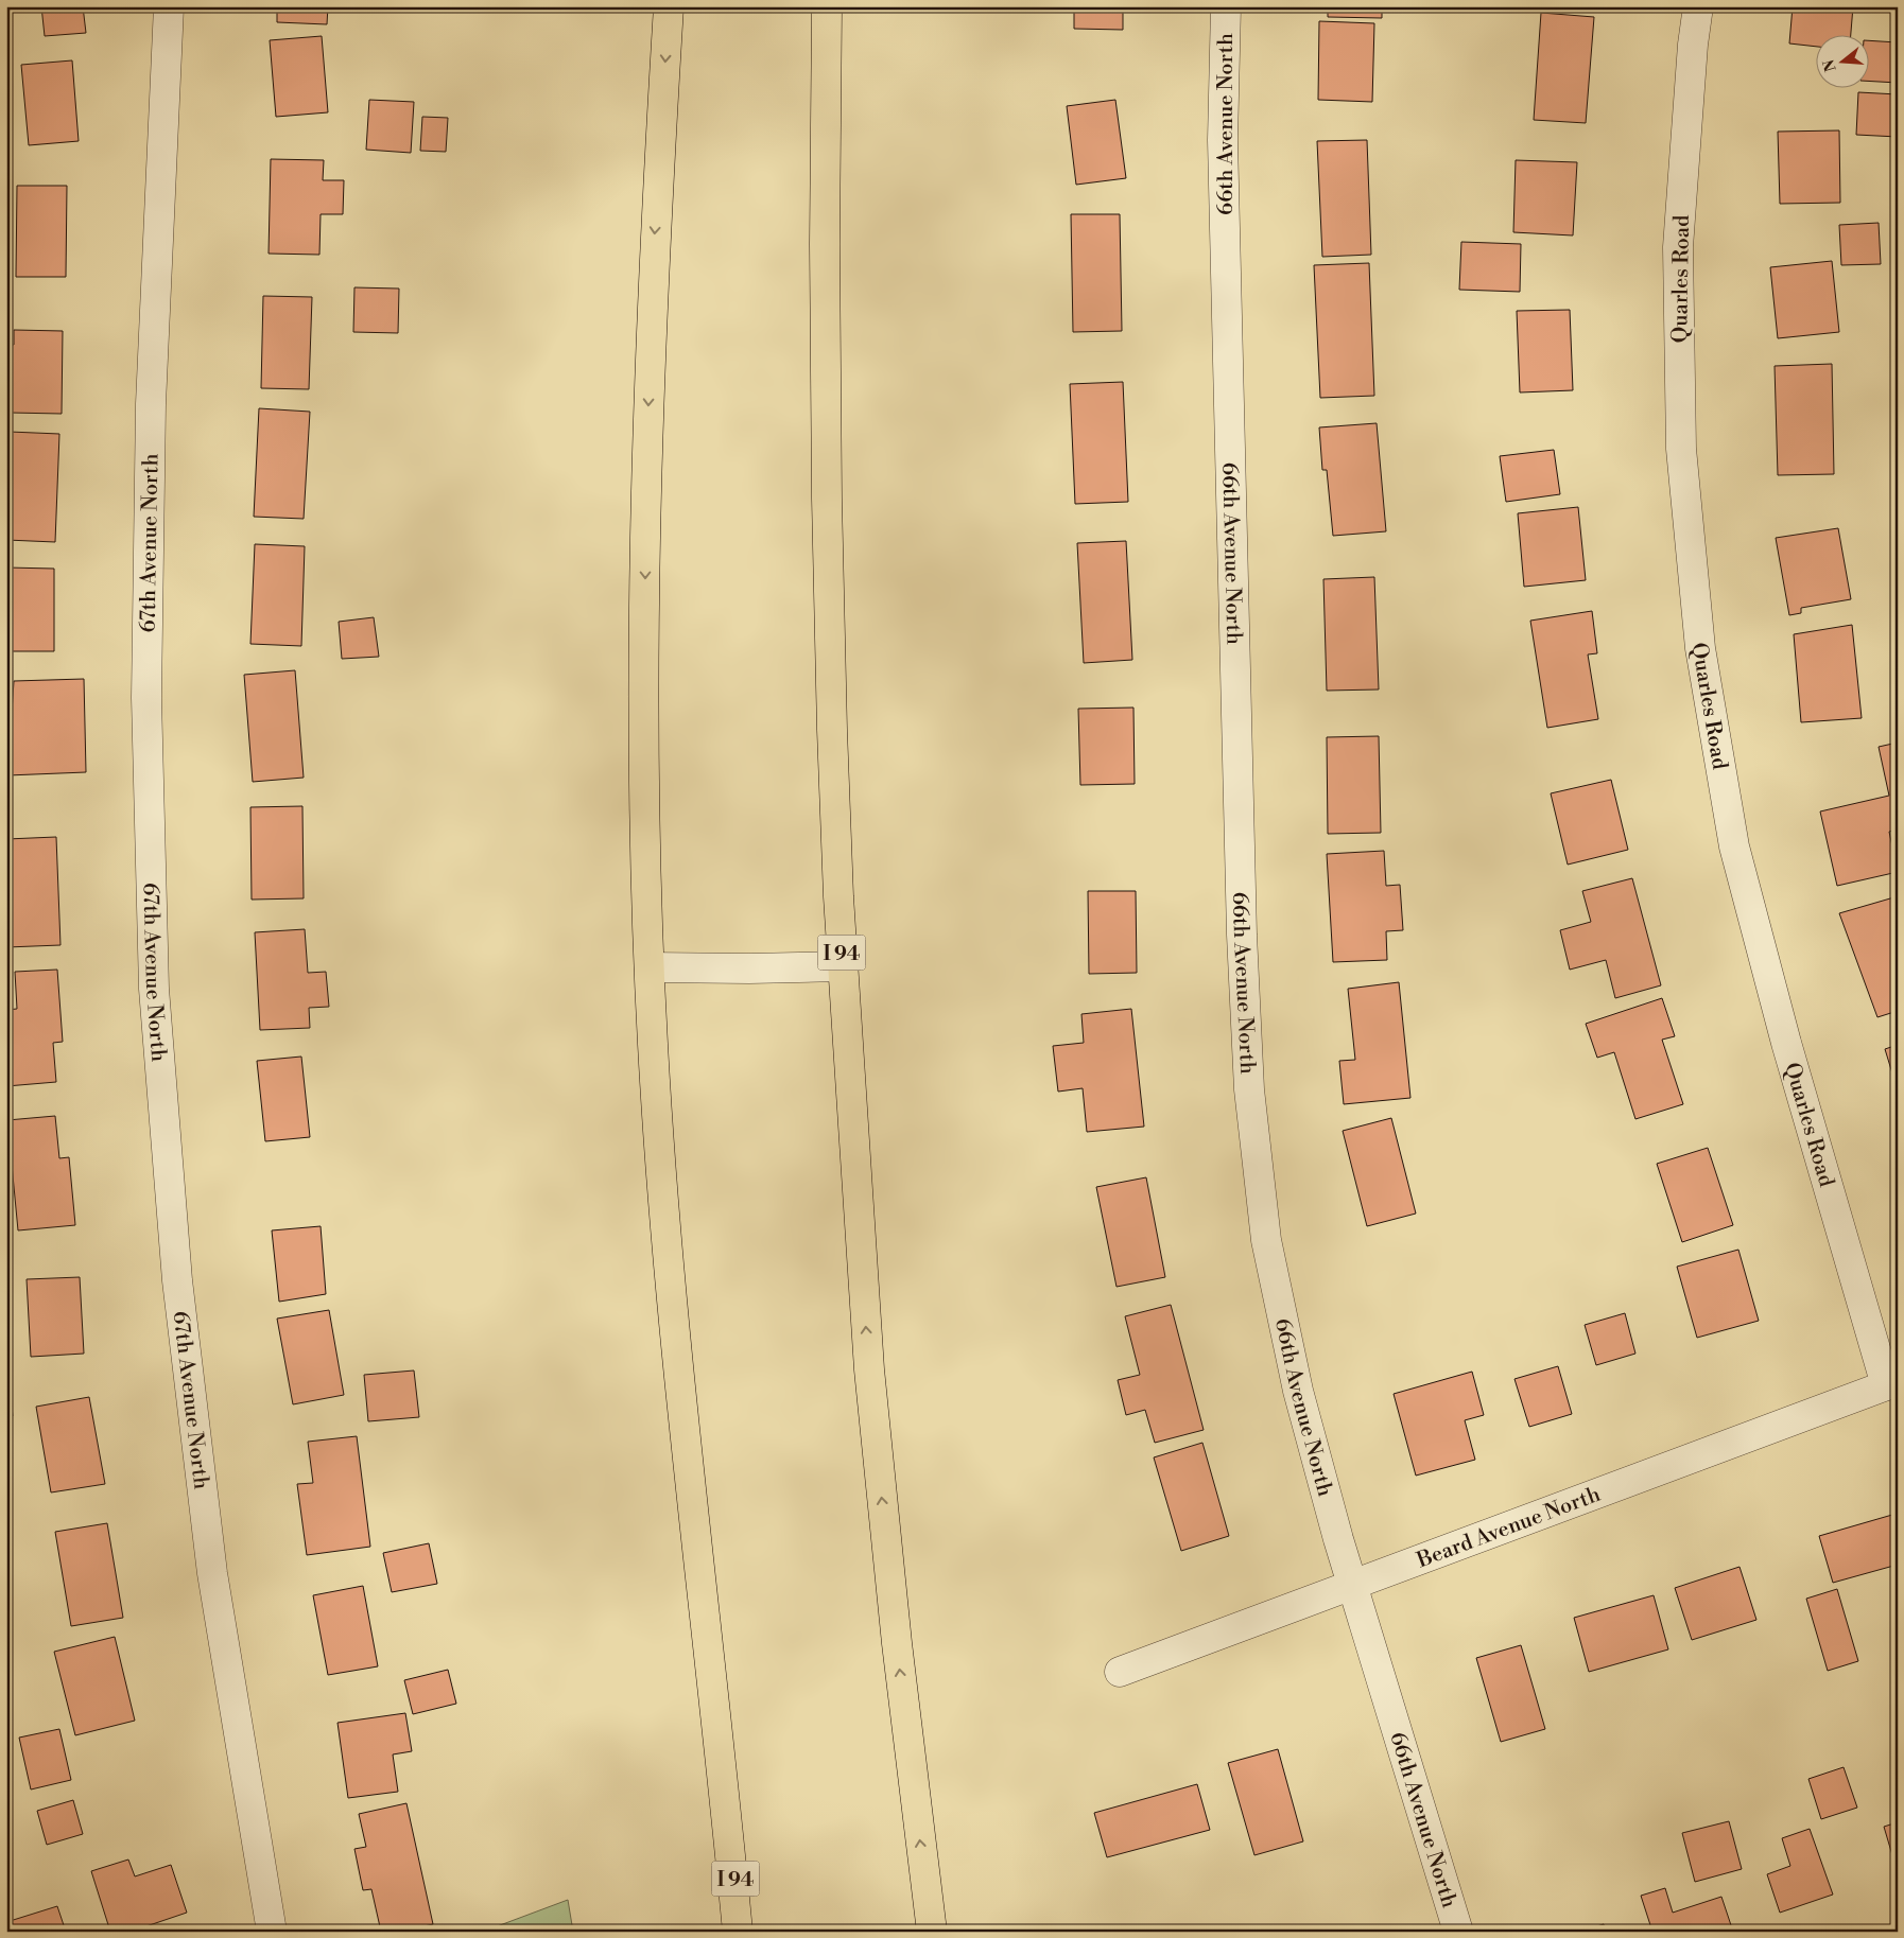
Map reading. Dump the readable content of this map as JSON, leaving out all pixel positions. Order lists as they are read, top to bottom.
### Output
{
  "streets": {
    "highway": ["I 94"],
    "street": [
      "66th Avenue North",
      "Quarles Road",
      "67th Avenue North",
      "Beard Avenue North"
    ]
  },
  "crossings": [
    ["66th Avenue North", "Beard Avenue North"],
    ["Quarles Road", "Beard Avenue North"]
  ],
  "north": "left"
}
